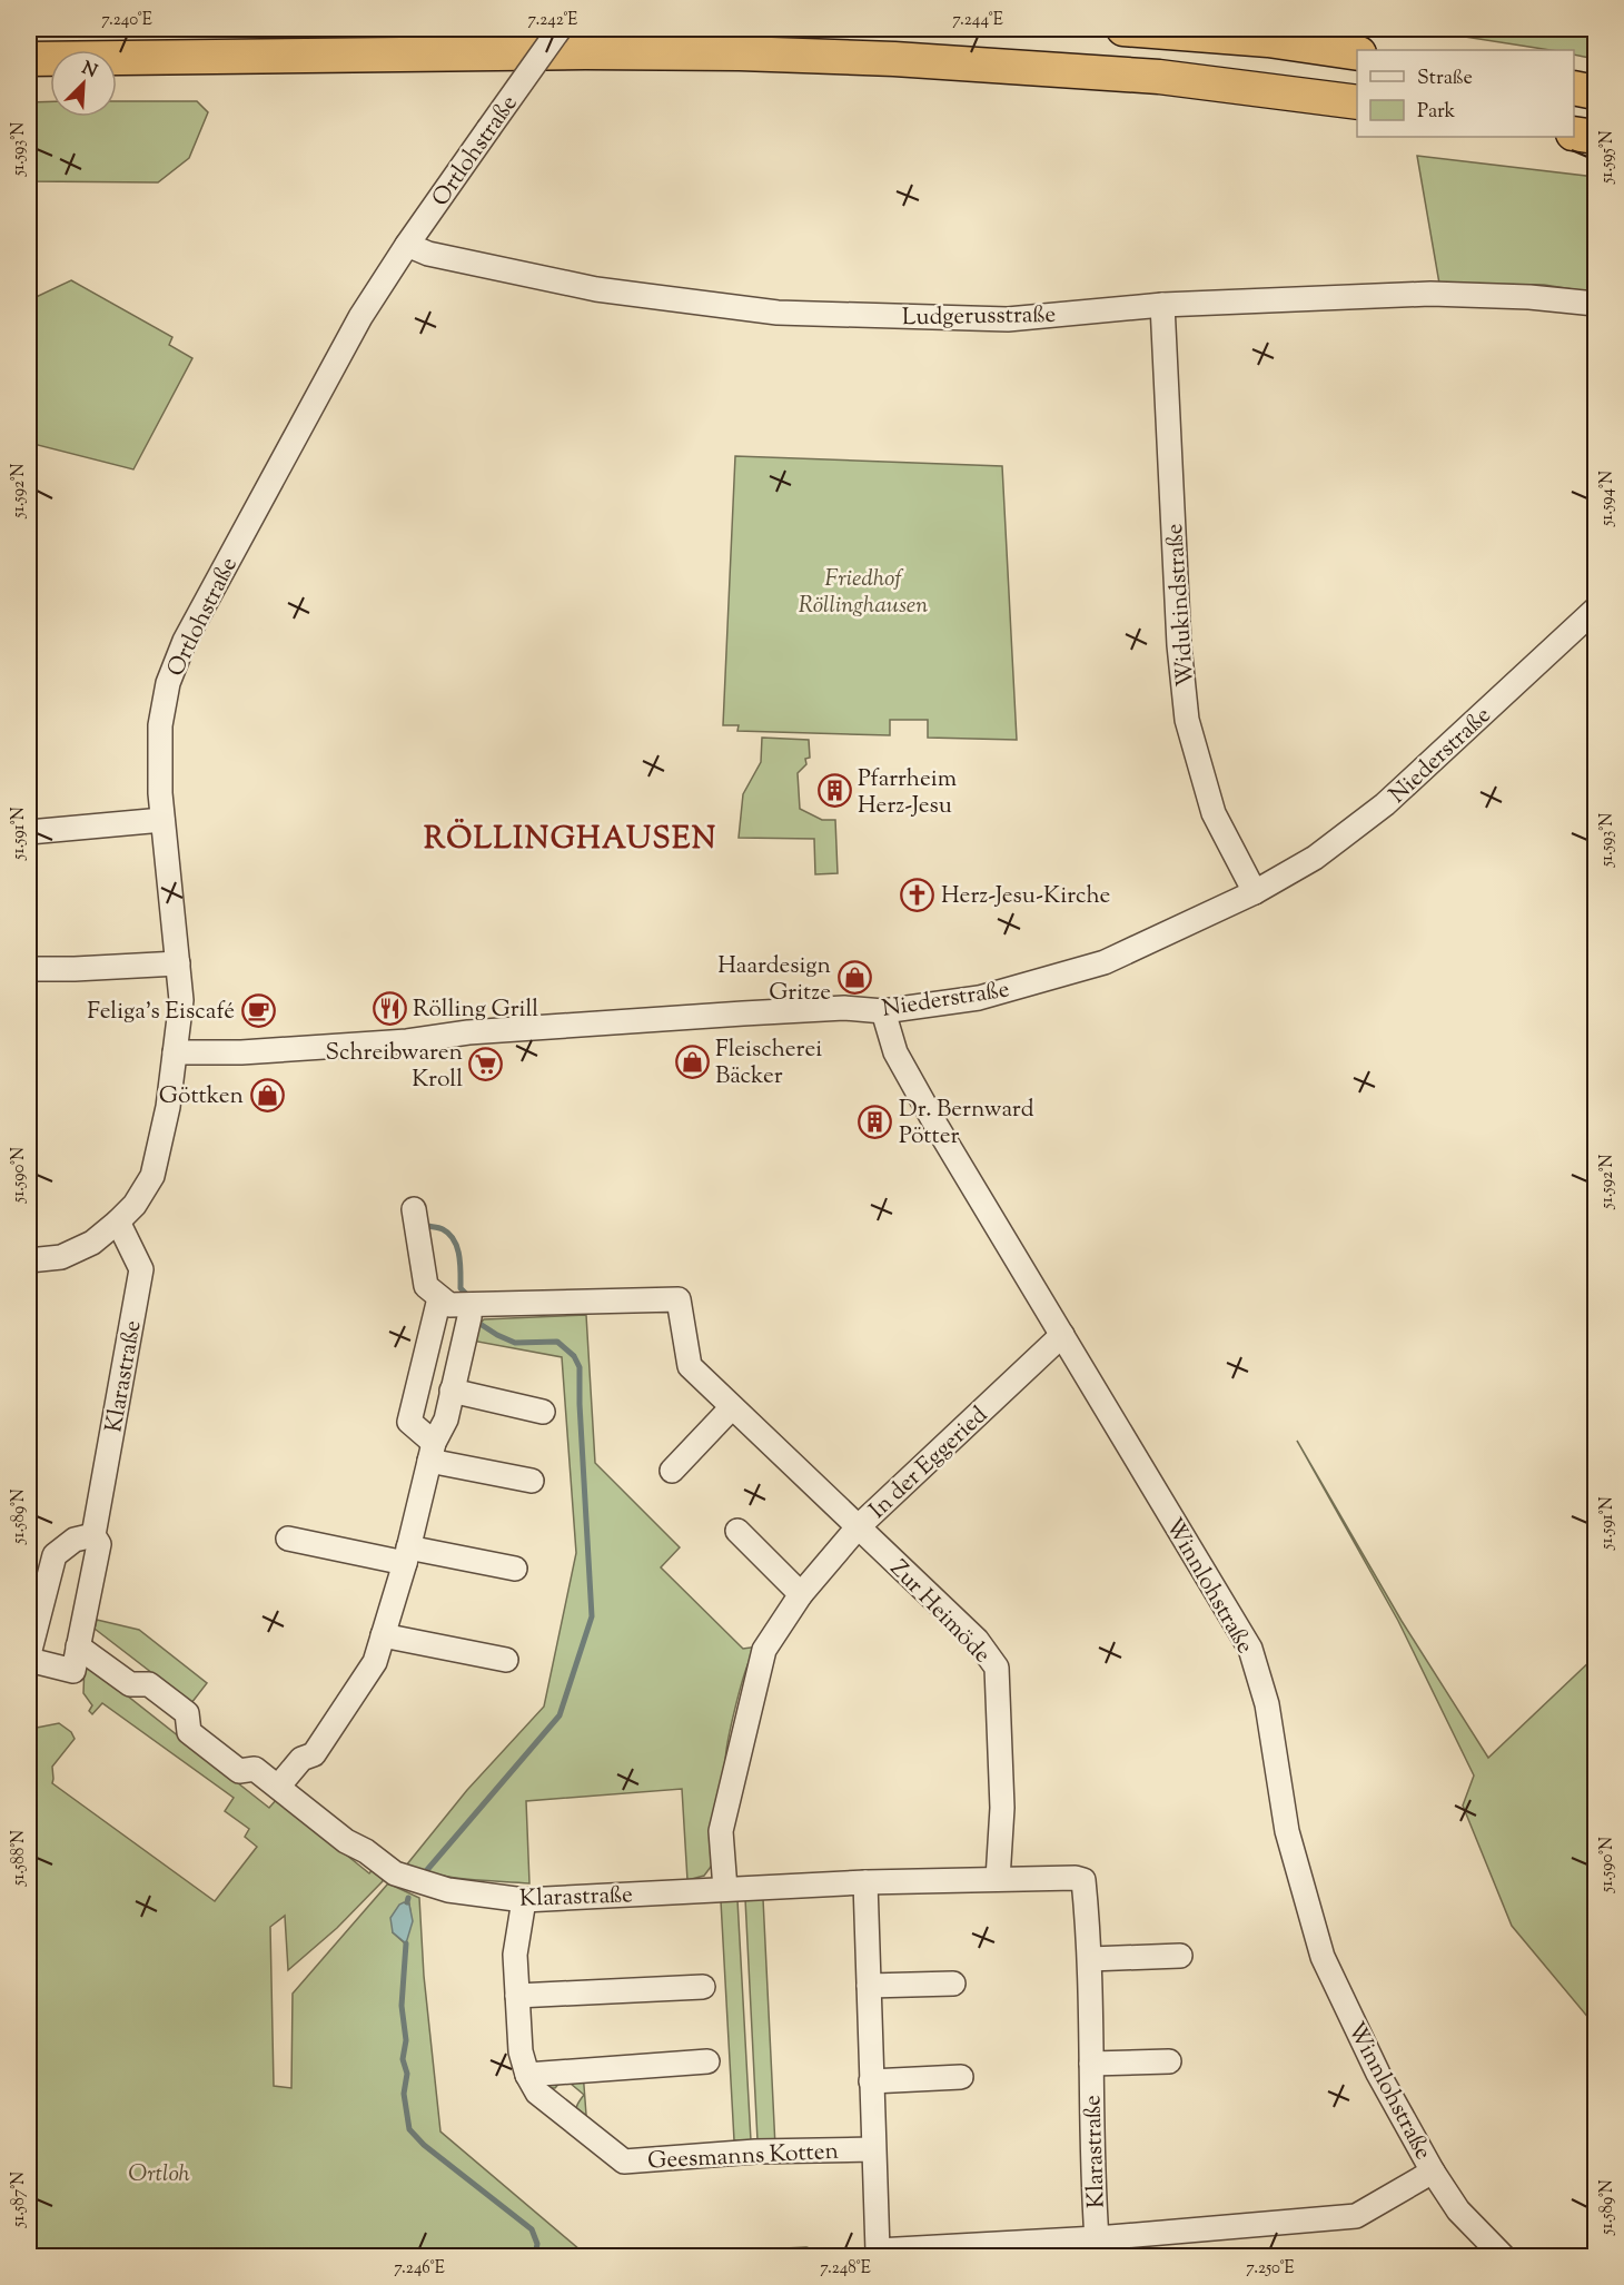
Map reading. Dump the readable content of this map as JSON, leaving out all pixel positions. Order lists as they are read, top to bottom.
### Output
{
  "streets": {
    "street": [
      "Ortlohstraße",
      "Ludgerusstraße",
      "Widukindstraße",
      "Niederstraße",
      "Klarastraße",
      "In der Eggeried",
      "Winnlohstraße",
      "Zur Heimöde",
      "Geesmanns Kotten"
    ]
  },
  "crossings": [
    ["Ortlohstraße", "Ludgerusstraße"],
    ["Ortlohstraße", "Niederstraße"],
    ["Ortlohstraße", "Klarastraße"],
    ["Ludgerusstraße", "Widukindstraße"],
    ["Widukindstraße", "Niederstraße"],
    ["Niederstraße", "Winnlohstraße"],
    ["Klarastraße", "In der Eggeried"],
    ["Klarastraße", "Zur Heimöde"],
    ["Klarastraße", "Geesmanns Kotten"],
    ["In der Eggeried", "Winnlohstraße"],
    ["In der Eggeried", "Zur Heimöde"],
    ["Winnlohstraße", "Geesmanns Kotten"]
  ],
  "districts": ["RÖLLINGHAUSEN"],
  "parks": ["Friedhof Röllinghausen", "Ortloh"],
  "places": {
    "building": ["Pfarrheim Herz-Jesu", "Dr. Bernward Pötter"],
    "church": ["Herz-Jesu-Kirche"],
    "shop": ["Haardesign Gritze", "Fleischerei Bäcker", "Göttken"],
    "restaurant": ["Rölling Grill"],
    "cafe": ["Feliga's Eiscafé"],
    "supermarket": ["Schreibwaren Kroll"]
  },
  "legend": ["Straße", "Park"],
  "north": "top right",
  "coordinates": [
    "7.240°E",
    "7.242°E",
    "7.244°E",
    "51.593°N",
    "51.595°N",
    "51.592°N",
    "51.594°N",
    "51.591°N",
    "51.590°N",
    "51.589°N",
    "51.588°N",
    "51.587°N",
    "7.246°E",
    "7.248°E",
    "7.250°E"
  ]
}
